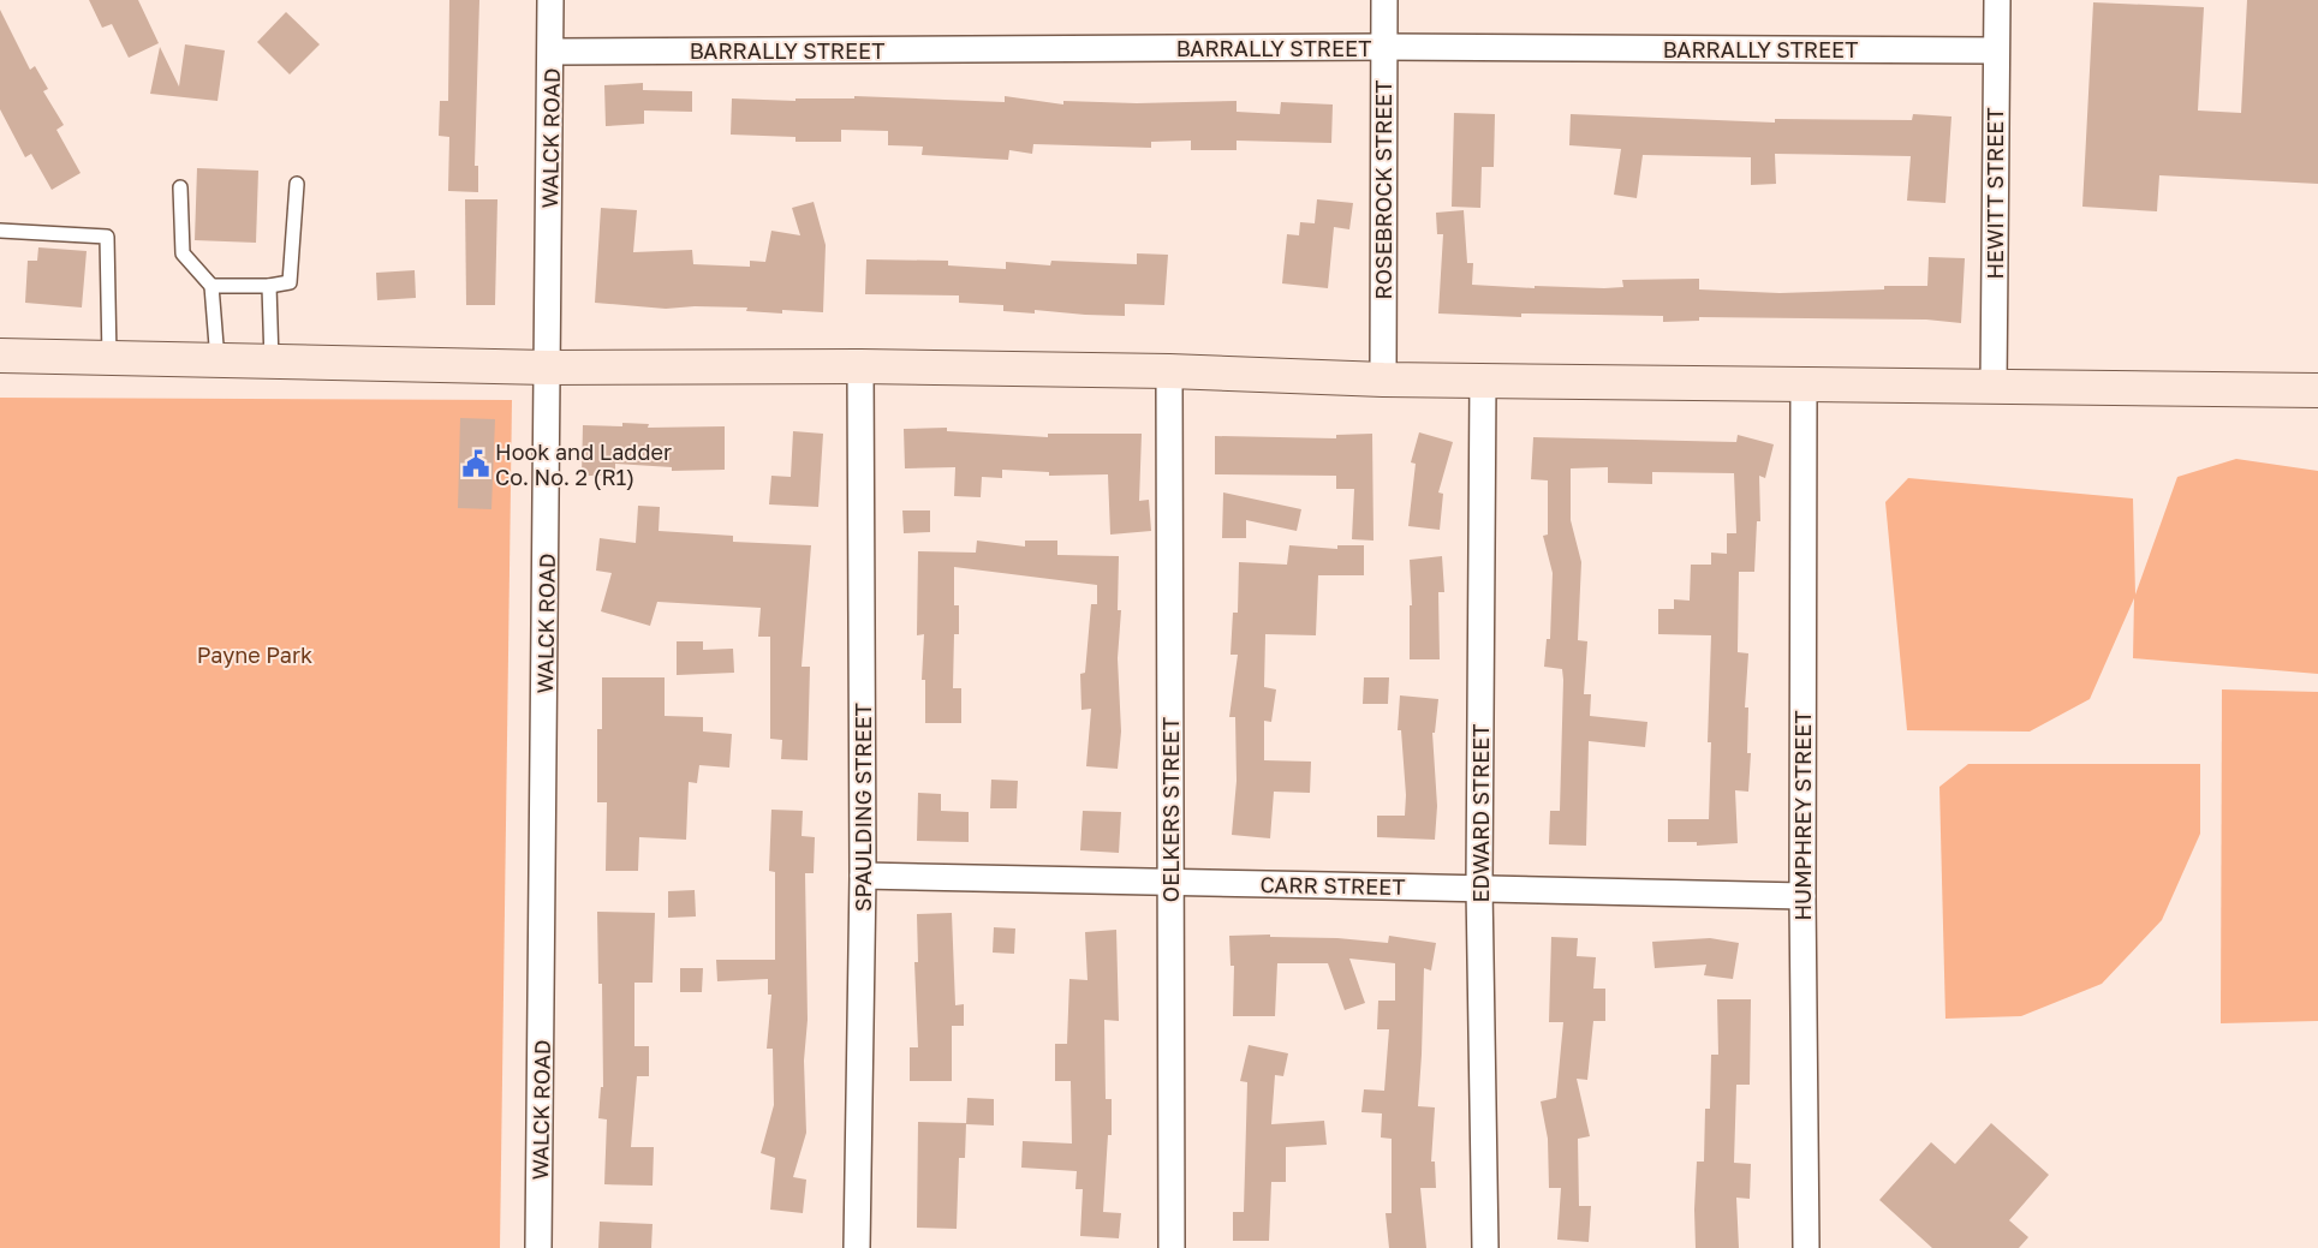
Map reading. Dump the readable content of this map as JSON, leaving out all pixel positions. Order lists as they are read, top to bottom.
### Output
{
  "streets": {
    "street": [
      "BARRALLY STREET",
      "WALCK ROAD",
      "ROSEBROCK STREET",
      "HEWITT STREET",
      "SPAULDING STREET",
      "OELKERS STREET",
      "EDWARD STREET",
      "HUMPHREY STREET",
      "CARR STREET"
    ]
  },
  "crossings": [
    ["BARRALLY STREET", "WALCK ROAD"],
    ["BARRALLY STREET", "ROSEBROCK STREET"],
    ["BARRALLY STREET", "HEWITT STREET"],
    ["SPAULDING STREET", "CARR STREET"],
    ["OELKERS STREET", "CARR STREET"],
    ["EDWARD STREET", "CARR STREET"],
    ["HUMPHREY STREET", "CARR STREET"]
  ],
  "parks": ["Payne Park"],
  "places": {
    "public building": ["Hook and Ladder Co. No. 2 (R1)"]
  }
}
